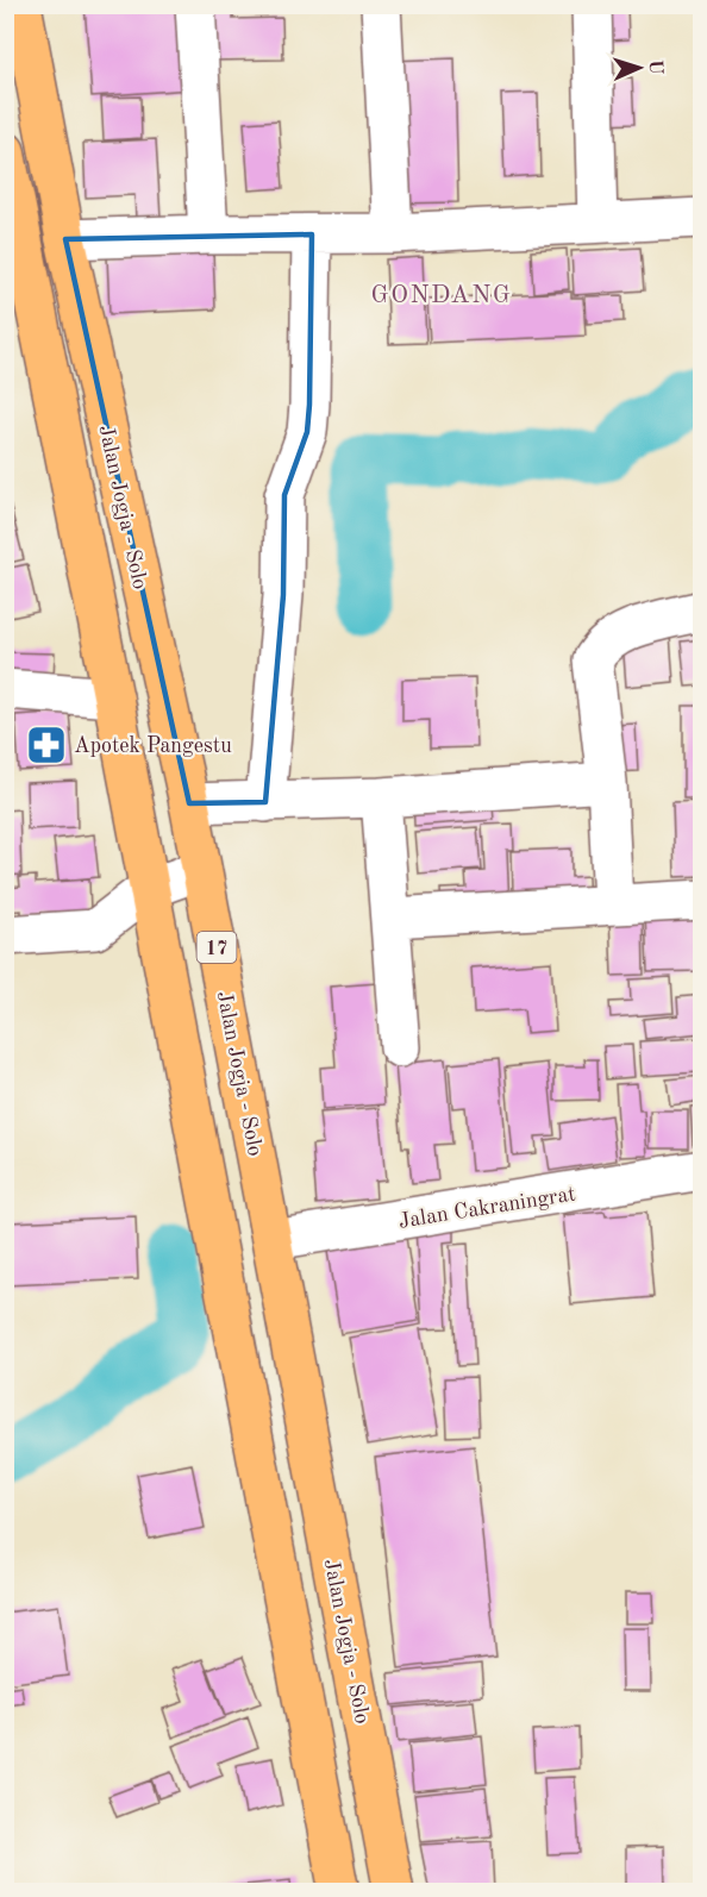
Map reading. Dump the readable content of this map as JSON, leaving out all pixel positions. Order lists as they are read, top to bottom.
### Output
{
  "streets": {
    "highway": ["Jalan Jogja - Solo", "17"],
    "street": ["Jalan Cakraningrat"]
  },
  "crossings": [
    ["Jalan Jogja - Solo", "Jalan Cakraningrat"]
  ],
  "districts": ["GONDANG"],
  "places": {
    "pharmacy": ["Apotek Pangestu"]
  },
  "north": "right"
}
